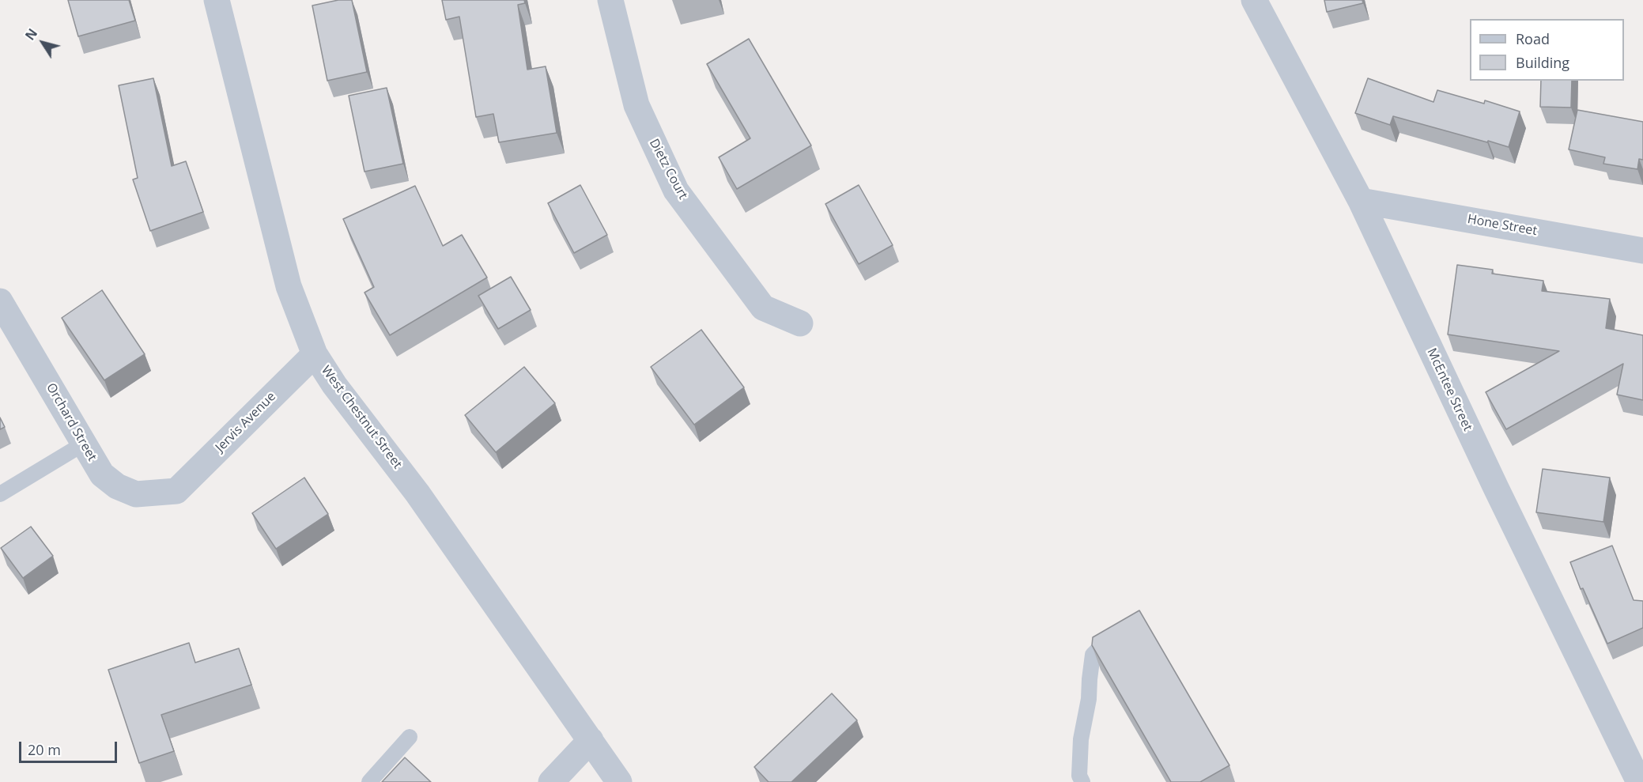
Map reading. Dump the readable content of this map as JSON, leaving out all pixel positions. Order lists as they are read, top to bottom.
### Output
{
  "streets": {
    "street": [
      "Dietz Court",
      "Hone Street",
      "McEntee Street",
      "West Chestnut Street",
      "Orchard Street",
      "Jervis Avenue"
    ]
  },
  "crossings": [
    ["Hone Street", "McEntee Street"],
    ["West Chestnut Street", "Jervis Avenue"],
    ["Orchard Street", "Jervis Avenue"]
  ],
  "legend": ["Road", "Building"],
  "scale_bar": "20 m",
  "north": "top left"
}
